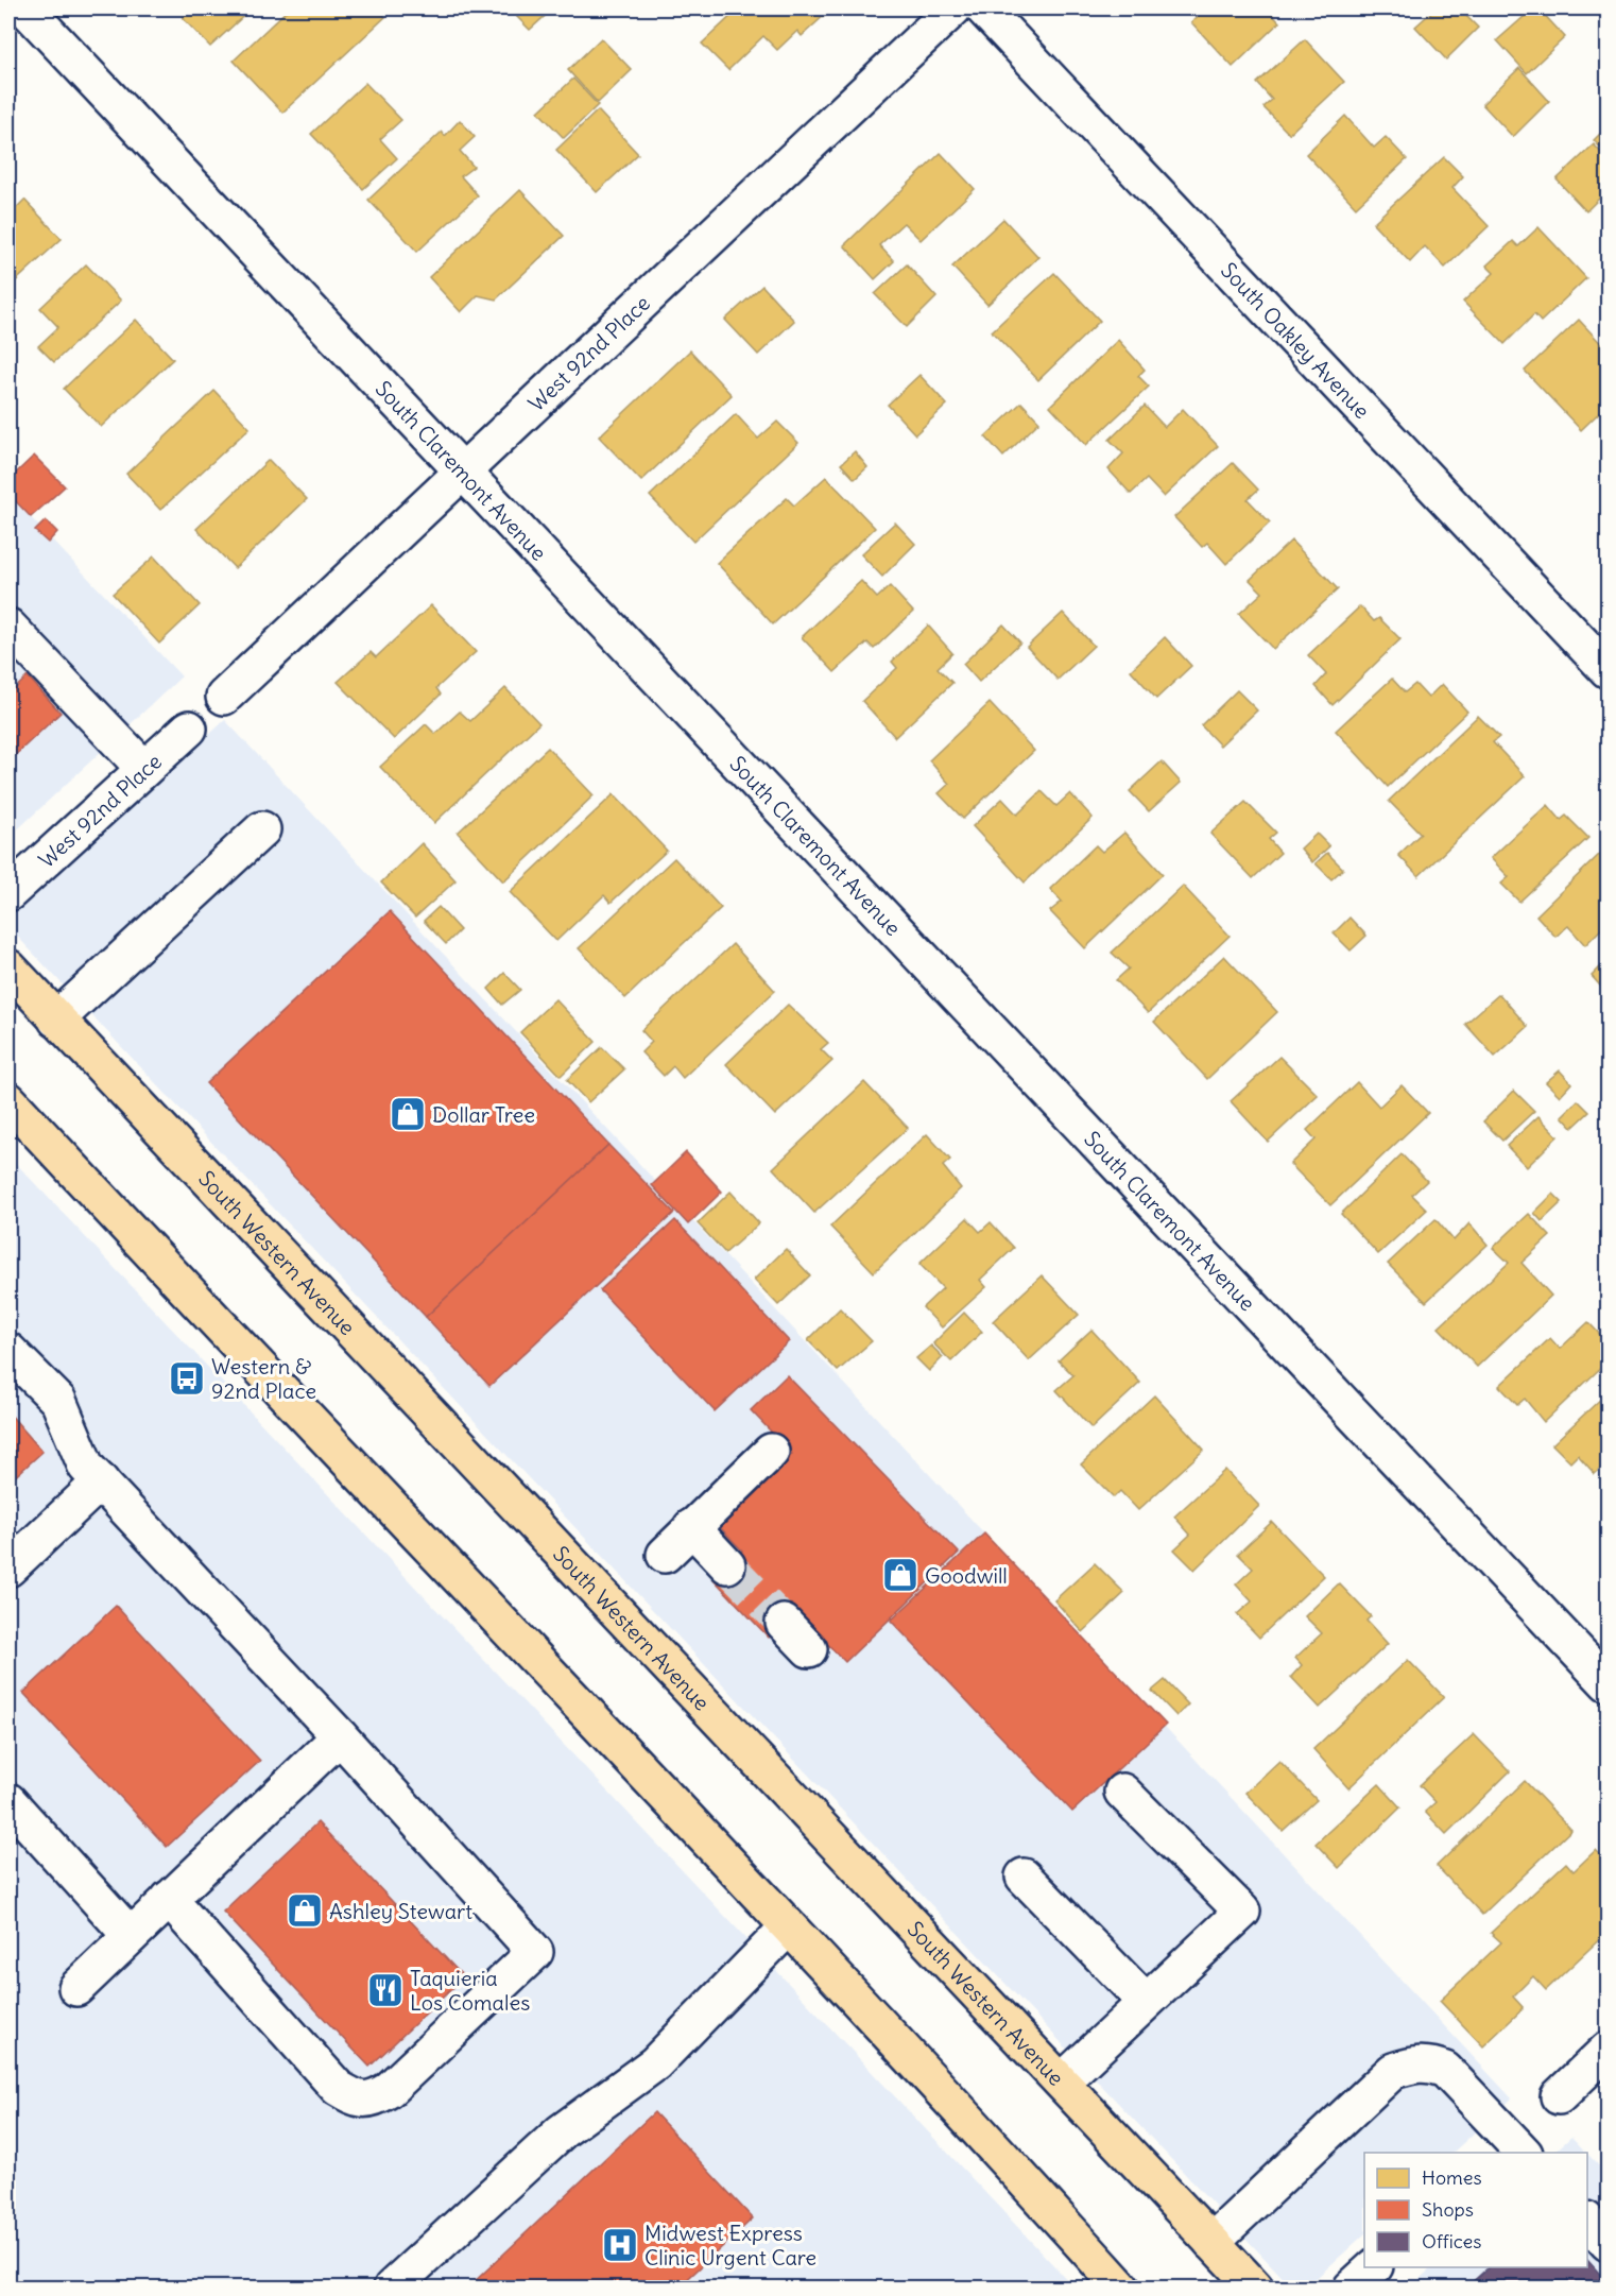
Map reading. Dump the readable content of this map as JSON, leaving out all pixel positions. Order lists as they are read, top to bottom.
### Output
{
  "streets": {
    "main road": ["South Western Avenue"],
    "street": ["South Oakley Avenue", "West 92nd Place", "South Claremont Avenue"]
  },
  "crossings": [
    ["West 92nd Place", "South Claremont Avenue"]
  ],
  "places": {
    "shop": ["Dollar Tree", "Goodwill", "Ashley Stewart"],
    "bus stop": ["Western & 92nd Place"],
    "restaurant": ["Taquieria Los Comales"],
    "hospital": ["Midwest Express Clinic Urgent Care"]
  },
  "legend": ["Homes", "Shops", "Offices"]
}
